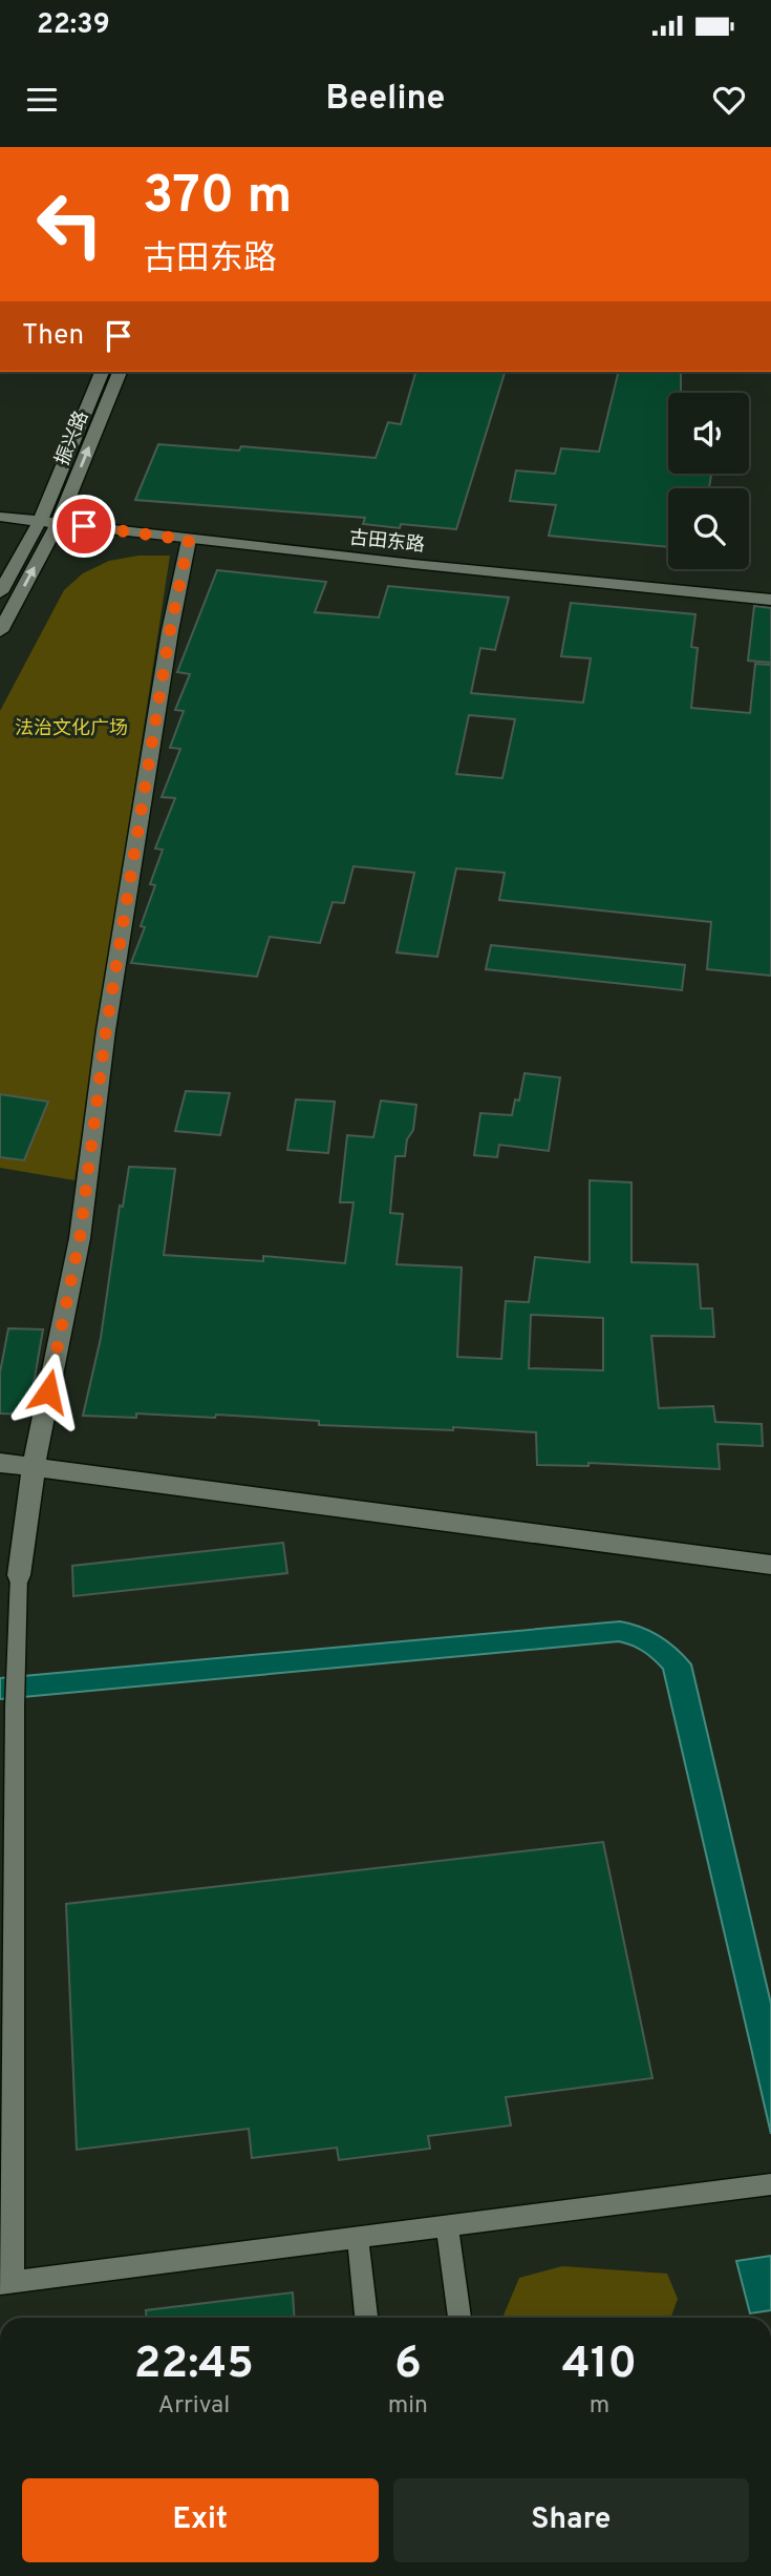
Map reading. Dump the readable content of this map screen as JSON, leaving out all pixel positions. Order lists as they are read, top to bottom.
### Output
{
  "streets": {
    "street": ["振兴路", "古田东路"]
  },
  "crossings": [
    ["振兴路", "古田东路"]
  ],
  "parks": ["法治文化广场"],
  "page": {
    "status": "22:39",
    "header": "Beeline",
    "turn": ["370 m", "古田东路"],
    "then": "Then",
    "eta": [
      "22:45",
      "Arrival",
      "6",
      "min",
      "410",
      "m"
    ],
    "buttons": ["Exit", "Share"]
  }
}
